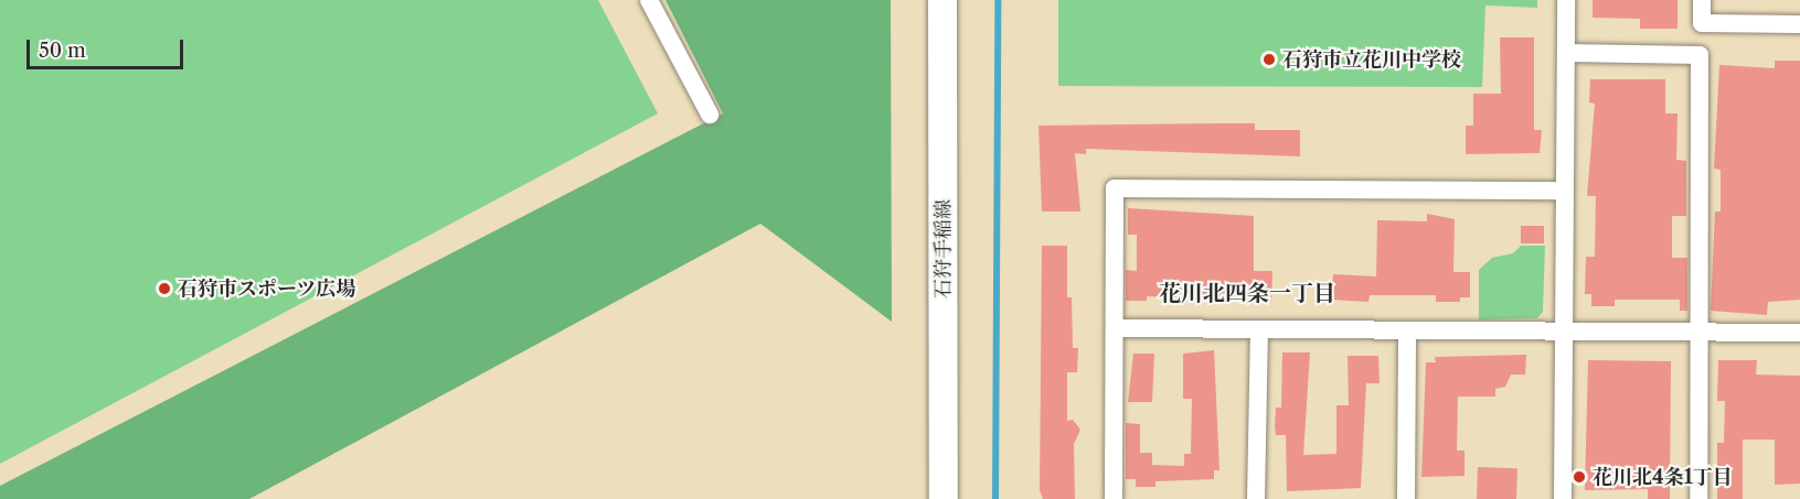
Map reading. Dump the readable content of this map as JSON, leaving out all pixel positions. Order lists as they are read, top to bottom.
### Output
{
  "streets": {
    "main road": ["石狩手稲線"]
  },
  "districts": ["花川北四条一丁目"],
  "places": ["石狩市立花川中学校", "石狩市スポーツ広場", "花川北4条1丁目"],
  "scale_bar": "50 m"
}
